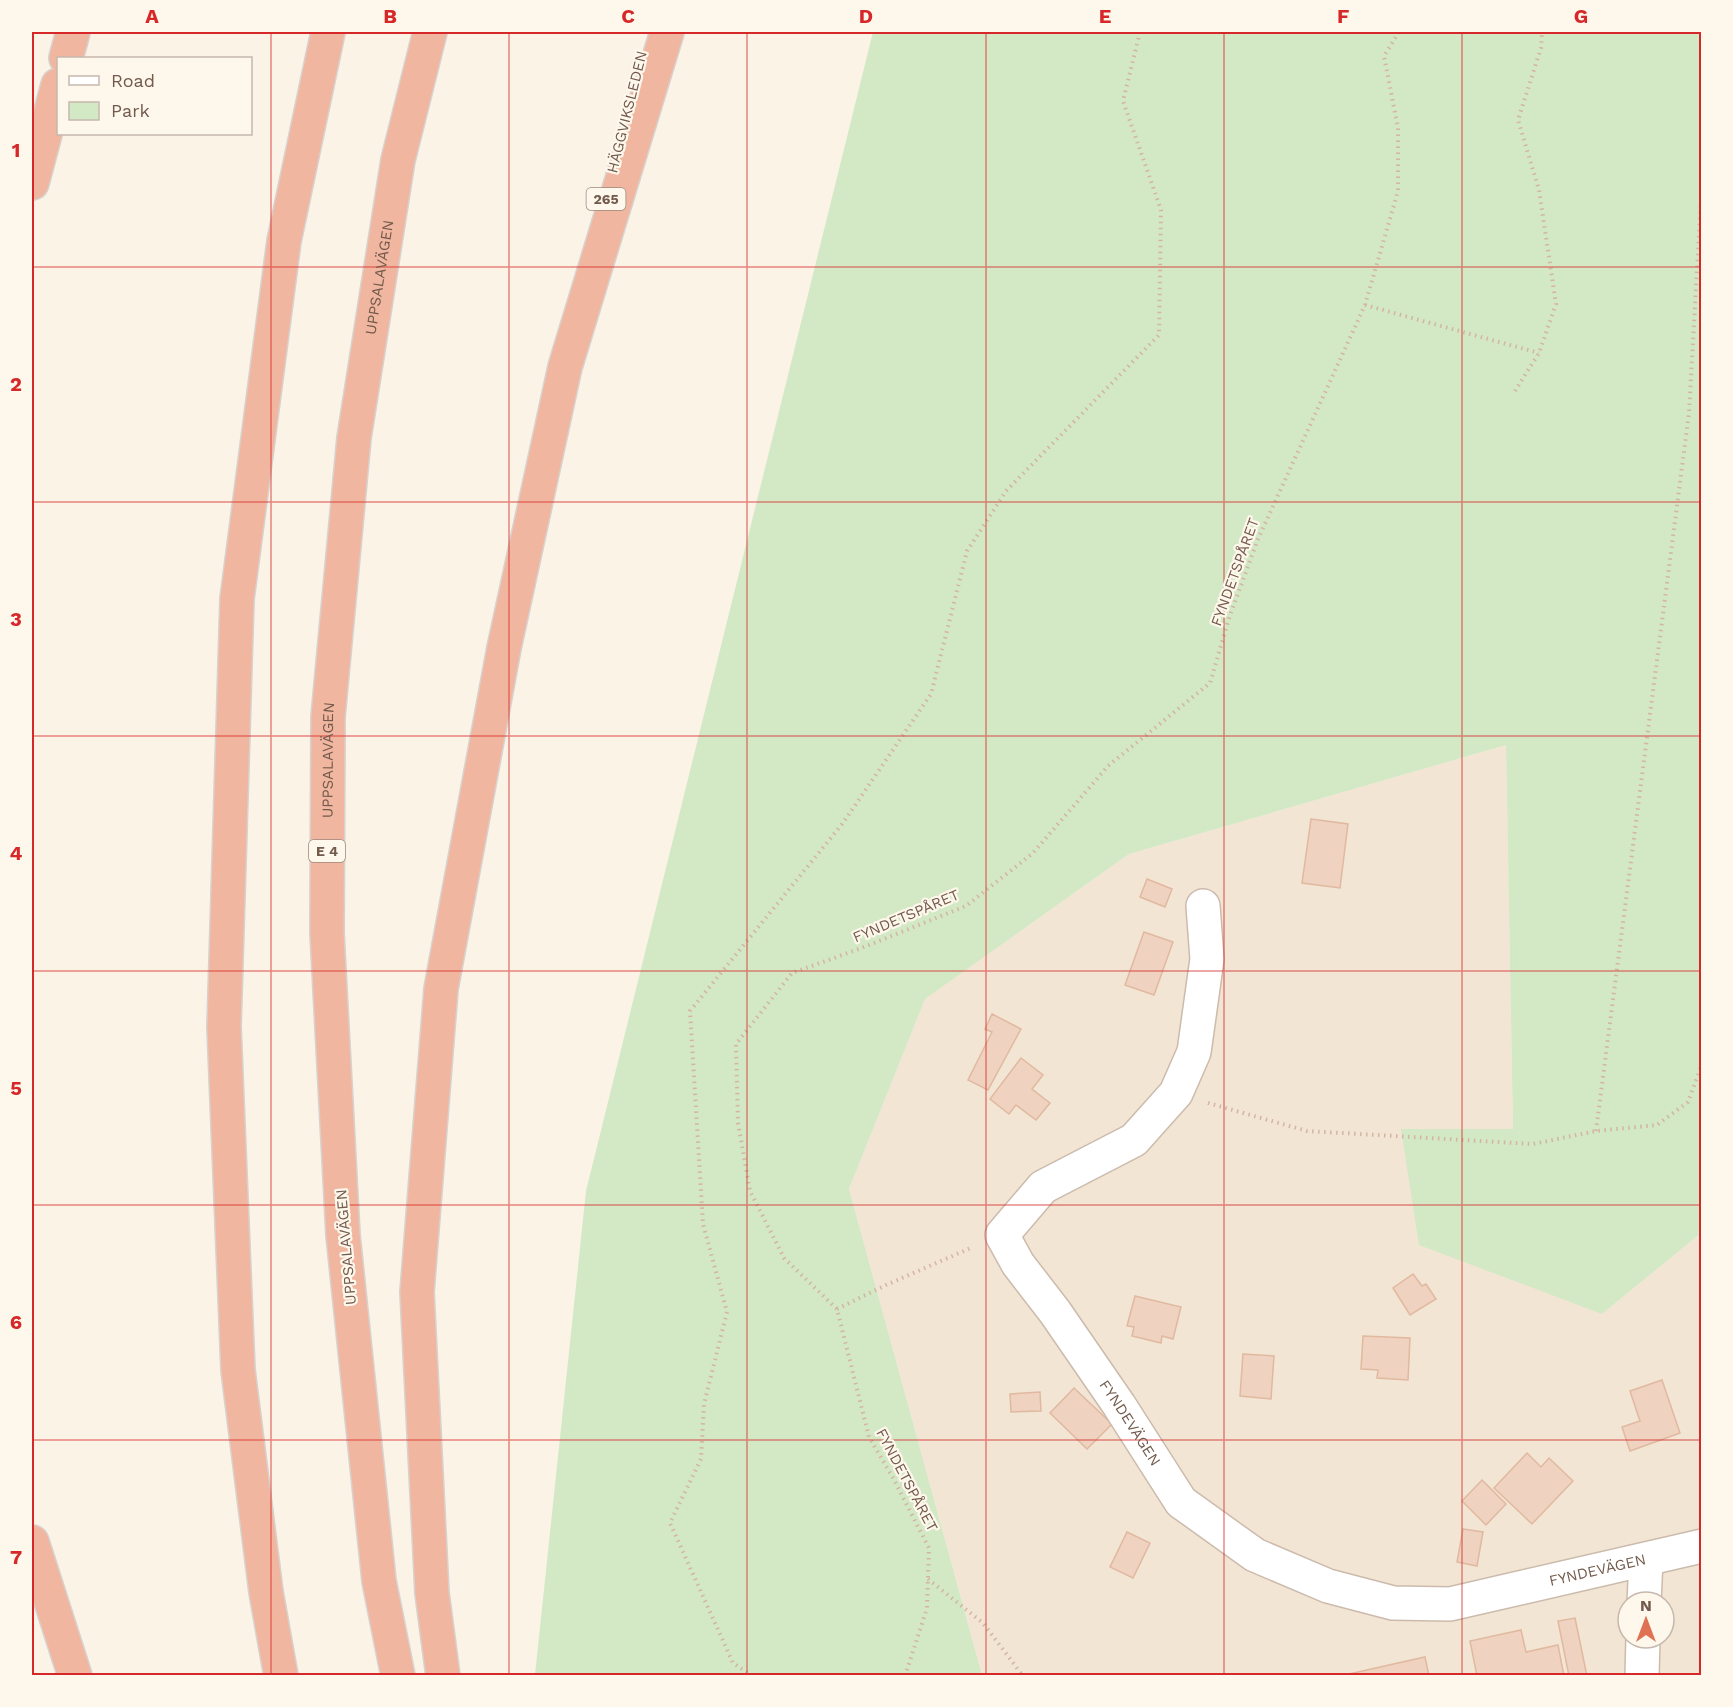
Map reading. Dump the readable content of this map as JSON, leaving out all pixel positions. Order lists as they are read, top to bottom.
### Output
{
  "streets": {
    "highway": [
      "HÄGGVIKSLEDEN",
      "265",
      "UPPSALAVÄGEN",
      "E 4"
    ],
    "street": ["FYNDEVÄGEN"],
    "path": ["FYNDETSPÅRET"]
  },
  "legend": ["Road", "Park"],
  "north": "top",
  "grid": {
    "columns": [
      "A",
      "B",
      "C",
      "D",
      "E",
      "F",
      "G"
    ],
    "rows": [
      "1",
      "2",
      "3",
      "4",
      "5",
      "6",
      "7"
    ]
  }
}
